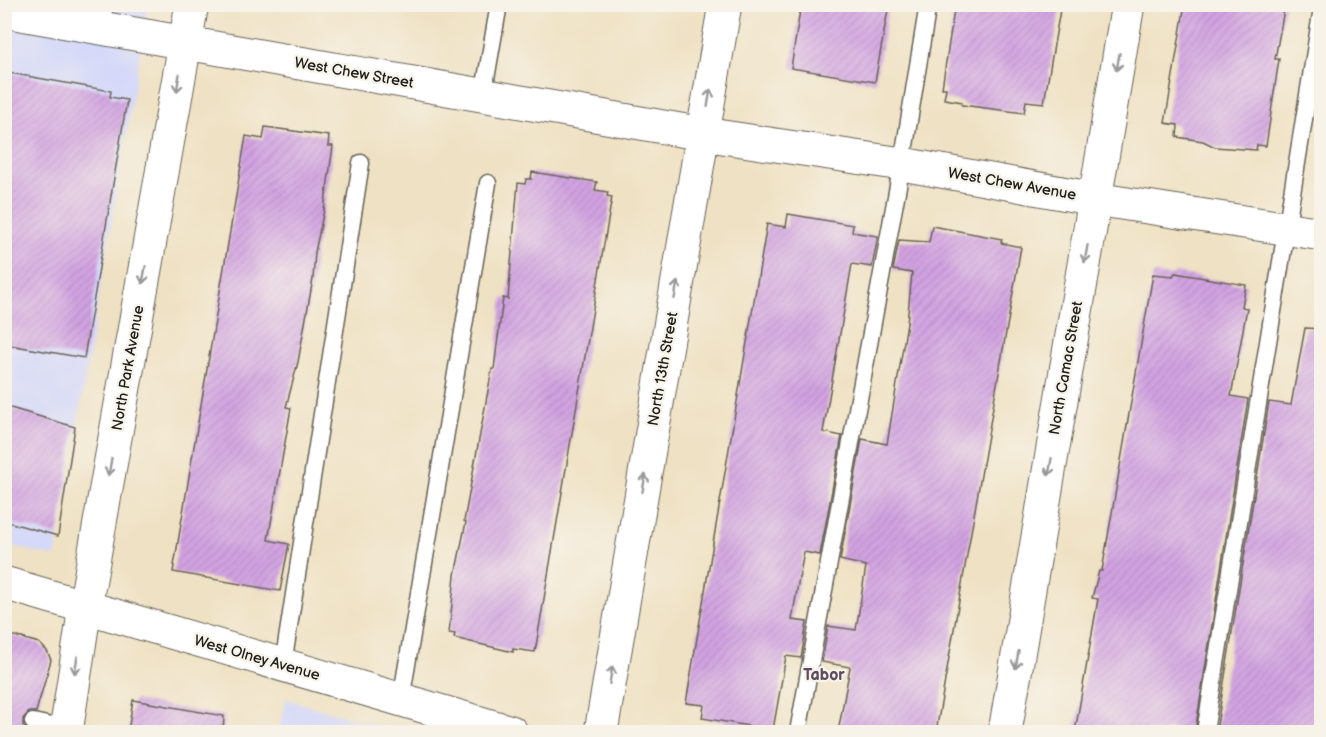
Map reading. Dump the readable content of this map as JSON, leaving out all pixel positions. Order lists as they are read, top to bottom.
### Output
{
  "streets": {
    "street": [
      "West Chew Street",
      "West Chew Avenue",
      "North Park Avenue",
      "North Camac Street",
      "North 13th Street",
      "West Olney Avenue"
    ]
  },
  "crossings": [
    ["West Chew Street", "West Chew Avenue"],
    ["West Chew Street", "North Park Avenue"],
    ["West Chew Street", "North 13th Street"],
    ["West Chew Avenue", "North Camac Street"],
    ["West Chew Avenue", "North 13th Street"],
    ["North Park Avenue", "West Olney Avenue"]
  ],
  "one_way": ["North Park Avenue", "North Camac Street", "North 13th Street"],
  "districts": ["Tabor"]
}
